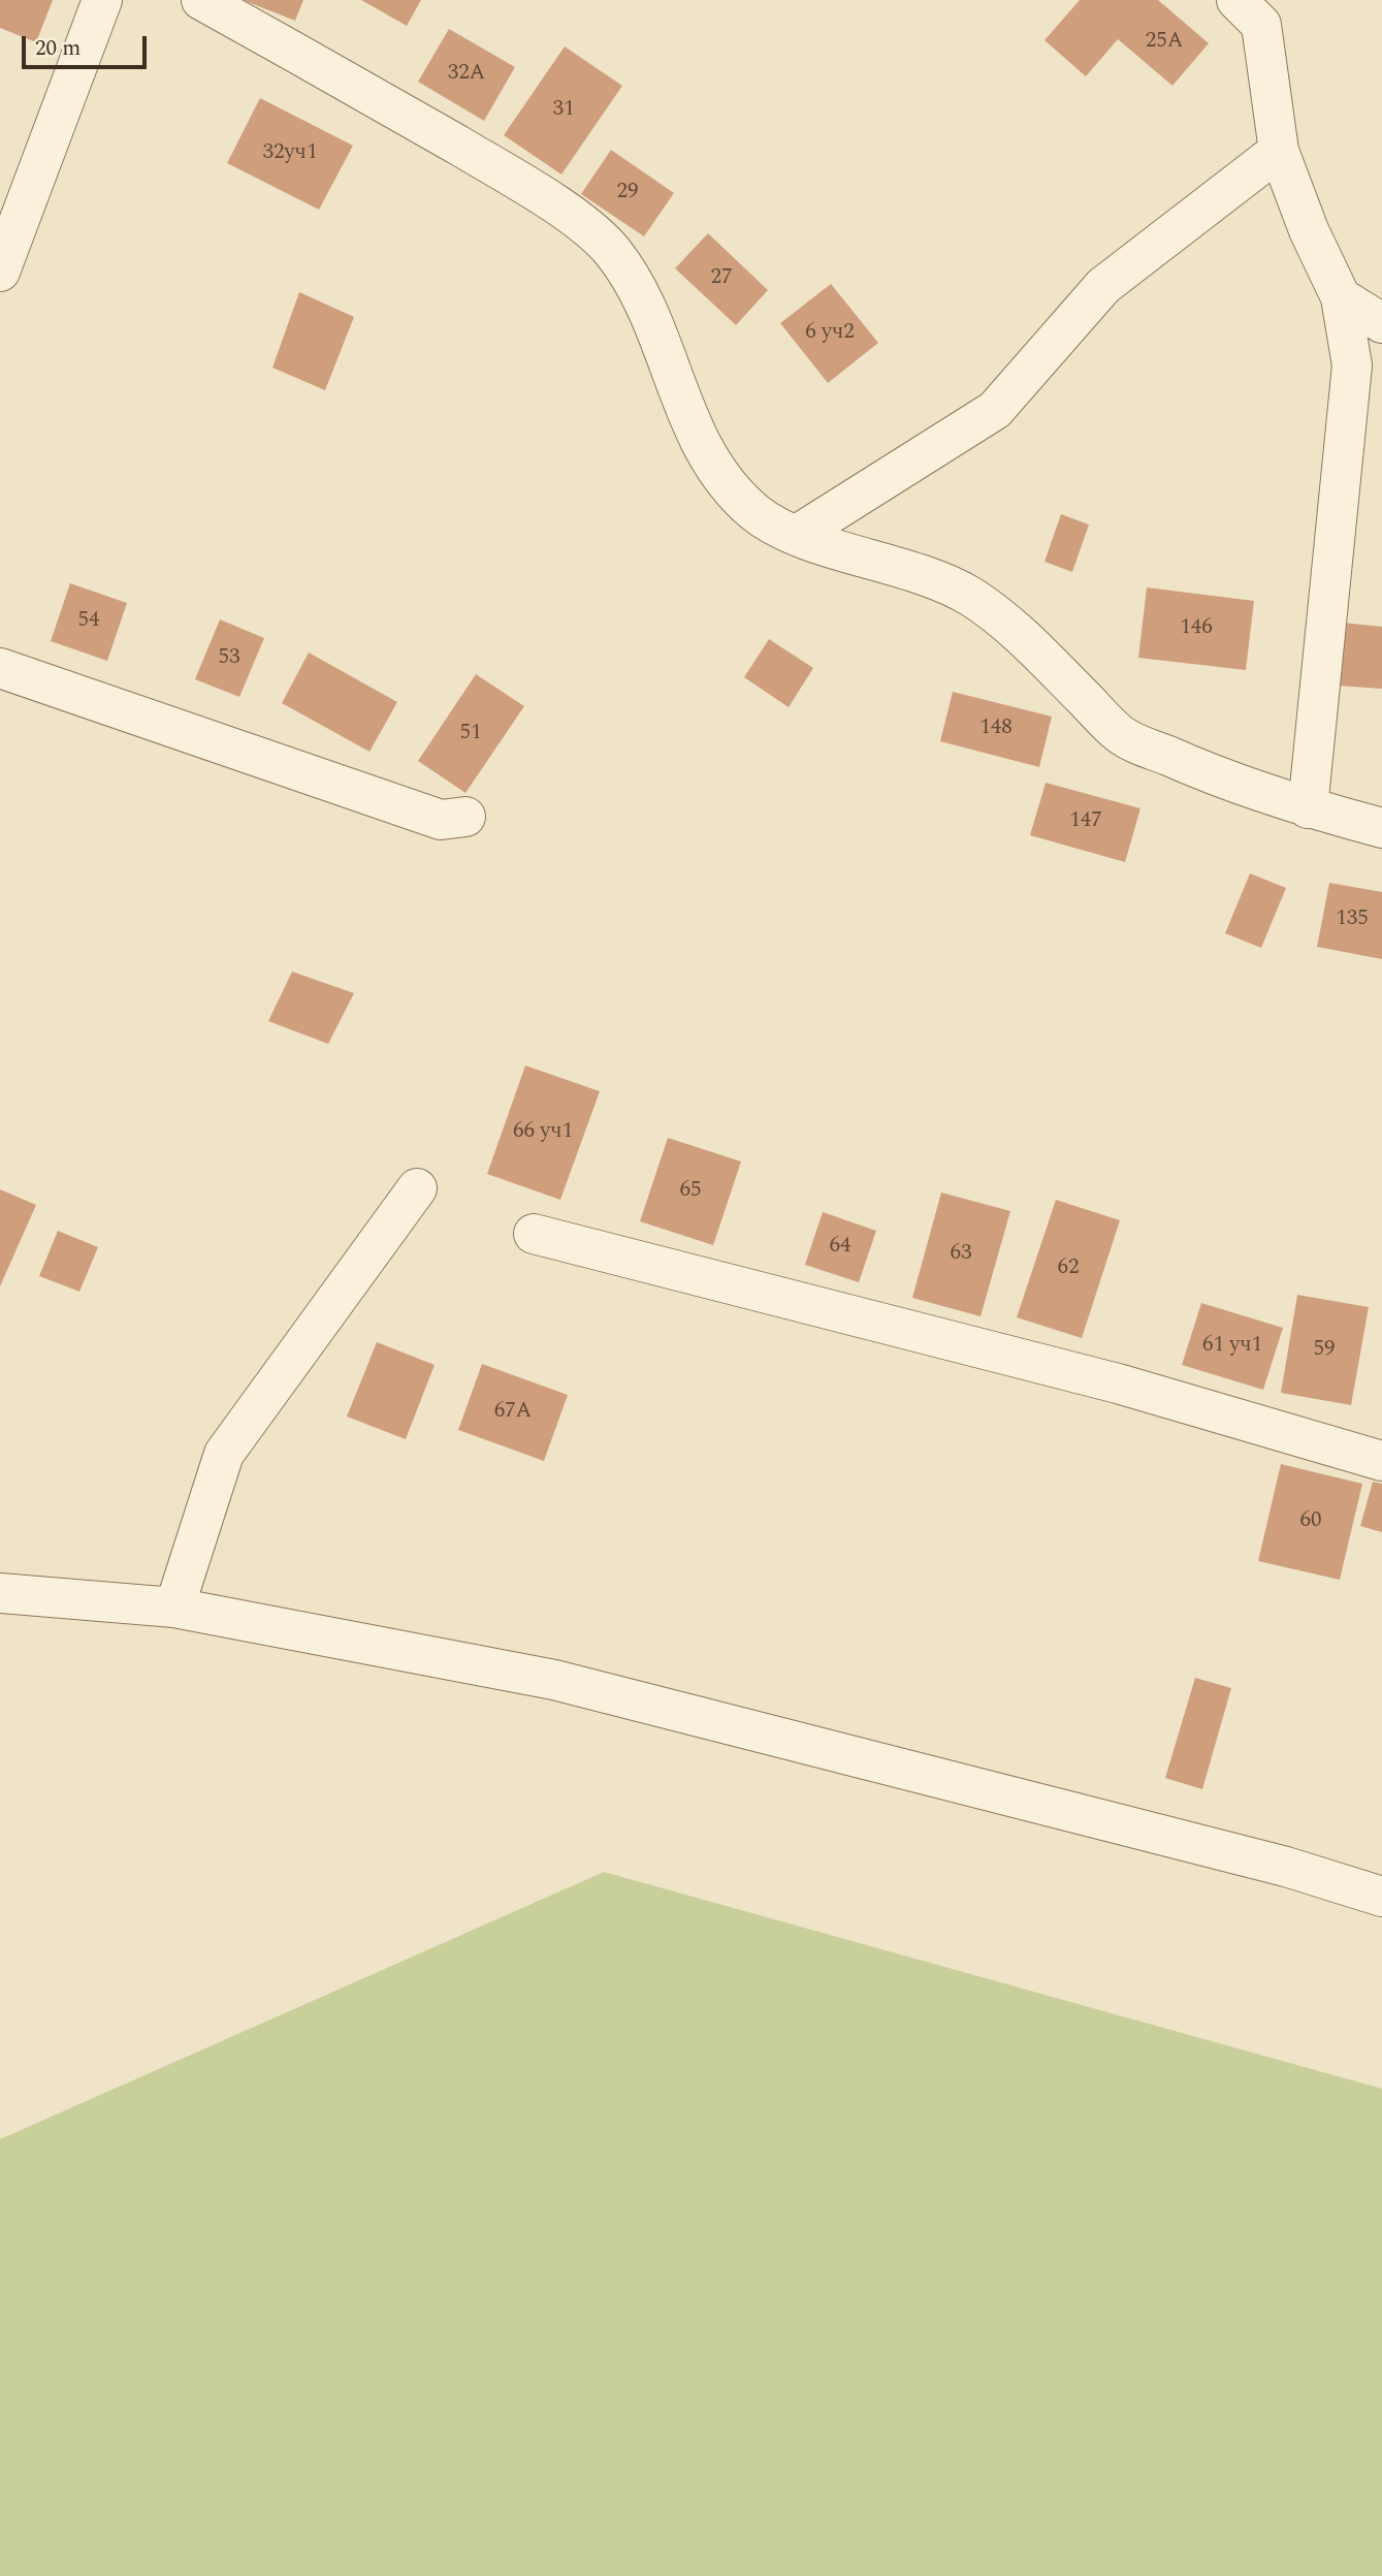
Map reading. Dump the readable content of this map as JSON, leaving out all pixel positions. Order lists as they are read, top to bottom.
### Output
{
  "house_numbers": [
    "25А",
    "32А",
    "31",
    "32уч1",
    "29",
    "27",
    "6 уч2",
    "54",
    "146",
    "53",
    "148",
    "51",
    "147",
    "135",
    "66 уч1",
    "65",
    "64",
    "63",
    "62",
    "61 уч1",
    "59",
    "67А",
    "60"
  ],
  "scale_bar": "20 m"
}
